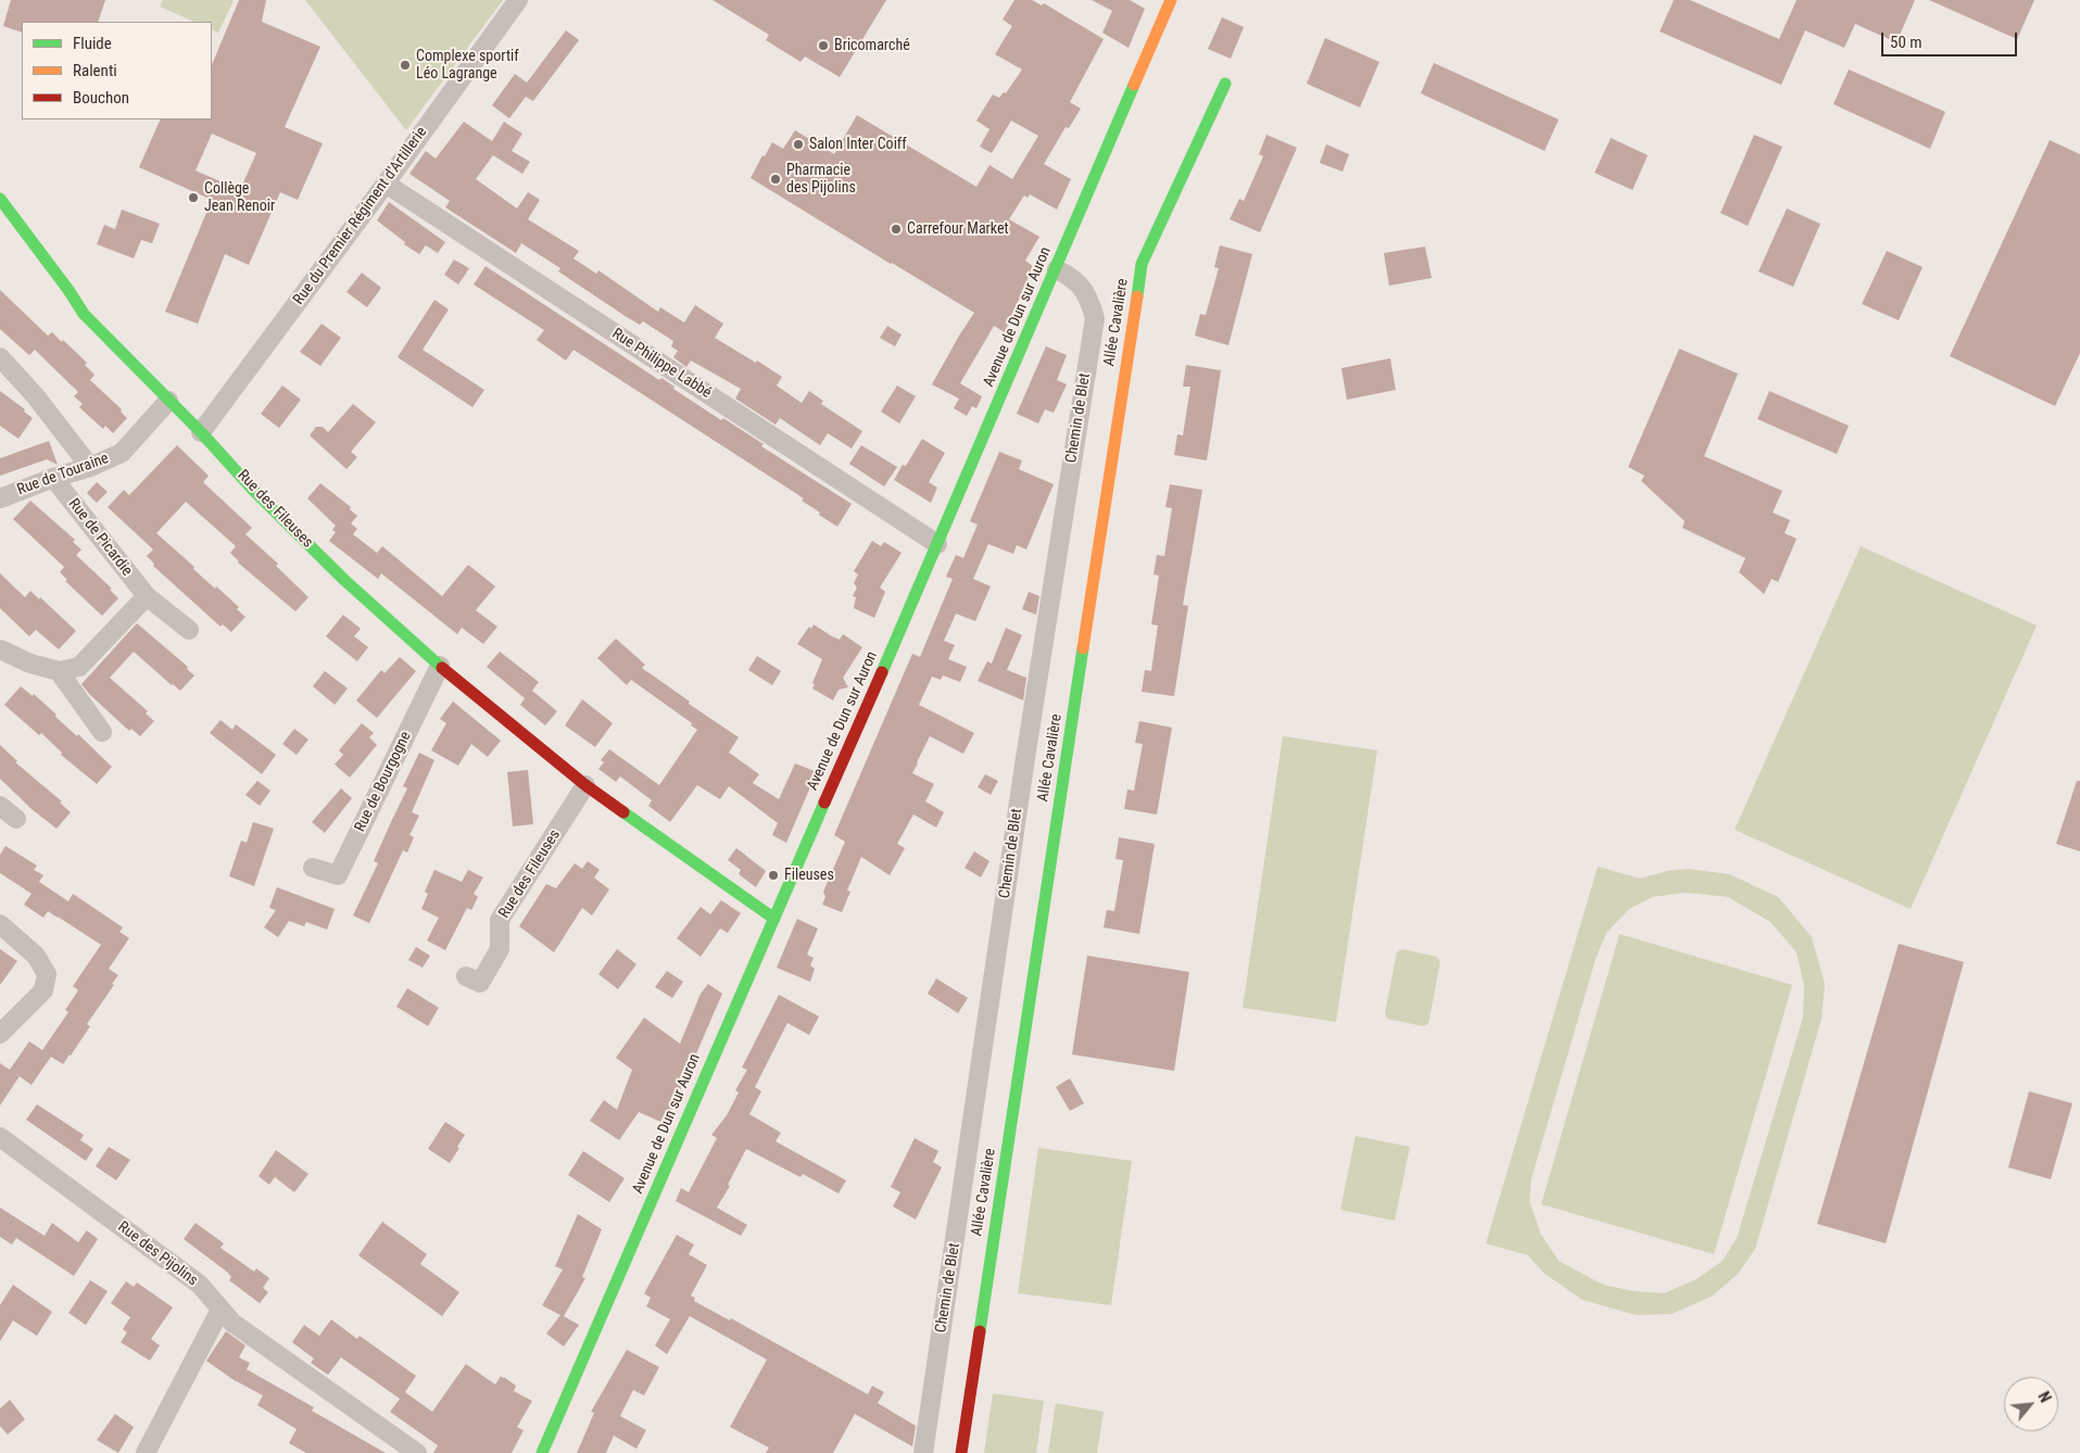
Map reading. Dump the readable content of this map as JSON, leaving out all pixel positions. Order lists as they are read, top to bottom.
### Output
{
  "streets": {
    "street": [
      "Rue du Premier Régiment d'Artillerie",
      "Avenue de Dun sur Auron",
      "Allée Cavalière",
      "Rue Philippe Labbé",
      "Chemin de Blet",
      "Rue de Touraine",
      "Rue des Fileuses",
      "Rue de Picardie",
      "Rue de Bourgogne",
      "Rue des Pijolins"
    ]
  },
  "crossings": [
    ["Rue du Premier Régiment d'Artillerie", "Rue Philippe Labbé"],
    ["Rue du Premier Régiment d'Artillerie", "Rue des Fileuses"],
    ["Avenue de Dun sur Auron", "Rue Philippe Labbé"],
    ["Avenue de Dun sur Auron", "Chemin de Blet"],
    ["Avenue de Dun sur Auron", "Rue des Fileuses"],
    ["Rue de Touraine", "Rue des Fileuses"],
    ["Rue de Touraine", "Rue de Picardie"],
    ["Rue des Fileuses", "Rue de Bourgogne"]
  ],
  "places": [
    "Bricomarché",
    "Complexe sportif Léo Lagrange",
    "Salon Inter Coiff",
    "Pharmacie des Pijolins",
    "Collège Jean Renoir",
    "Carrefour Market",
    "Fileuses"
  ],
  "legend": ["Fluide", "Ralenti", "Bouchon"],
  "scale_bar": "50 m",
  "north": "top right"
}
